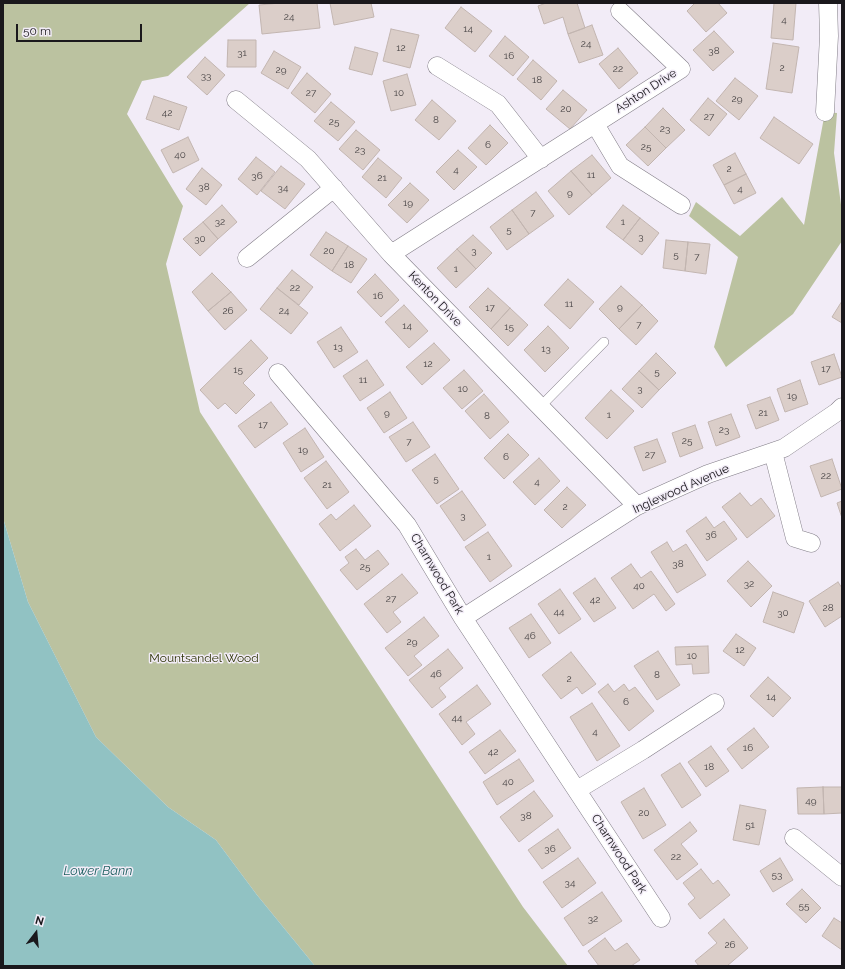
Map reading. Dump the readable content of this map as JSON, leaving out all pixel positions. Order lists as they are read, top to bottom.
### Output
{
  "streets": {
    "street": [
      "Ashton Drive",
      "Kenton Drive",
      "Inglewood Avenue",
      "Charnwood Park"
    ]
  },
  "crossings": [
    ["Ashton Drive", "Kenton Drive"],
    ["Kenton Drive", "Inglewood Avenue"],
    ["Inglewood Avenue", "Charnwood Park"]
  ],
  "water": ["Lower Bann"],
  "parks": ["Mountsandel Wood"],
  "house_numbers": [
    "24",
    "4",
    "14",
    "24",
    "12",
    "38",
    "31",
    "16",
    "2",
    "22",
    "29",
    "33",
    "18",
    "27",
    "10",
    "29",
    "20",
    "42",
    "27",
    "8",
    "25",
    "23",
    "6",
    "25",
    "23",
    "40",
    "2",
    "4",
    "11",
    "36",
    "21",
    "38",
    "34",
    "4",
    "9",
    "19",
    "7",
    "32",
    "1",
    "5",
    "3",
    "30",
    "20",
    "3",
    "5",
    "7",
    "18",
    "1",
    "22",
    "16",
    "11",
    "9",
    "17",
    "26",
    "24",
    "7",
    "14",
    "15",
    "13",
    "13",
    "12",
    "17",
    "15",
    "5",
    "11",
    "10",
    "3",
    "19",
    "9",
    "21",
    "1",
    "8",
    "17",
    "23",
    "25",
    "7",
    "19",
    "27",
    "6",
    "22",
    "5",
    "4",
    "21",
    "2",
    "3",
    "36",
    "1",
    "38",
    "25",
    "32",
    "40",
    "27",
    "42",
    "28",
    "44",
    "30",
    "46",
    "29",
    "12",
    "10",
    "46",
    "8",
    "2",
    "14",
    "6",
    "44",
    "4",
    "16",
    "42",
    "18",
    "40",
    "49",
    "20",
    "38",
    "51",
    "36",
    "22",
    "53",
    "34",
    "55",
    "32",
    "26"
  ],
  "scale_bar": "50 m",
  "north": "top"
}
